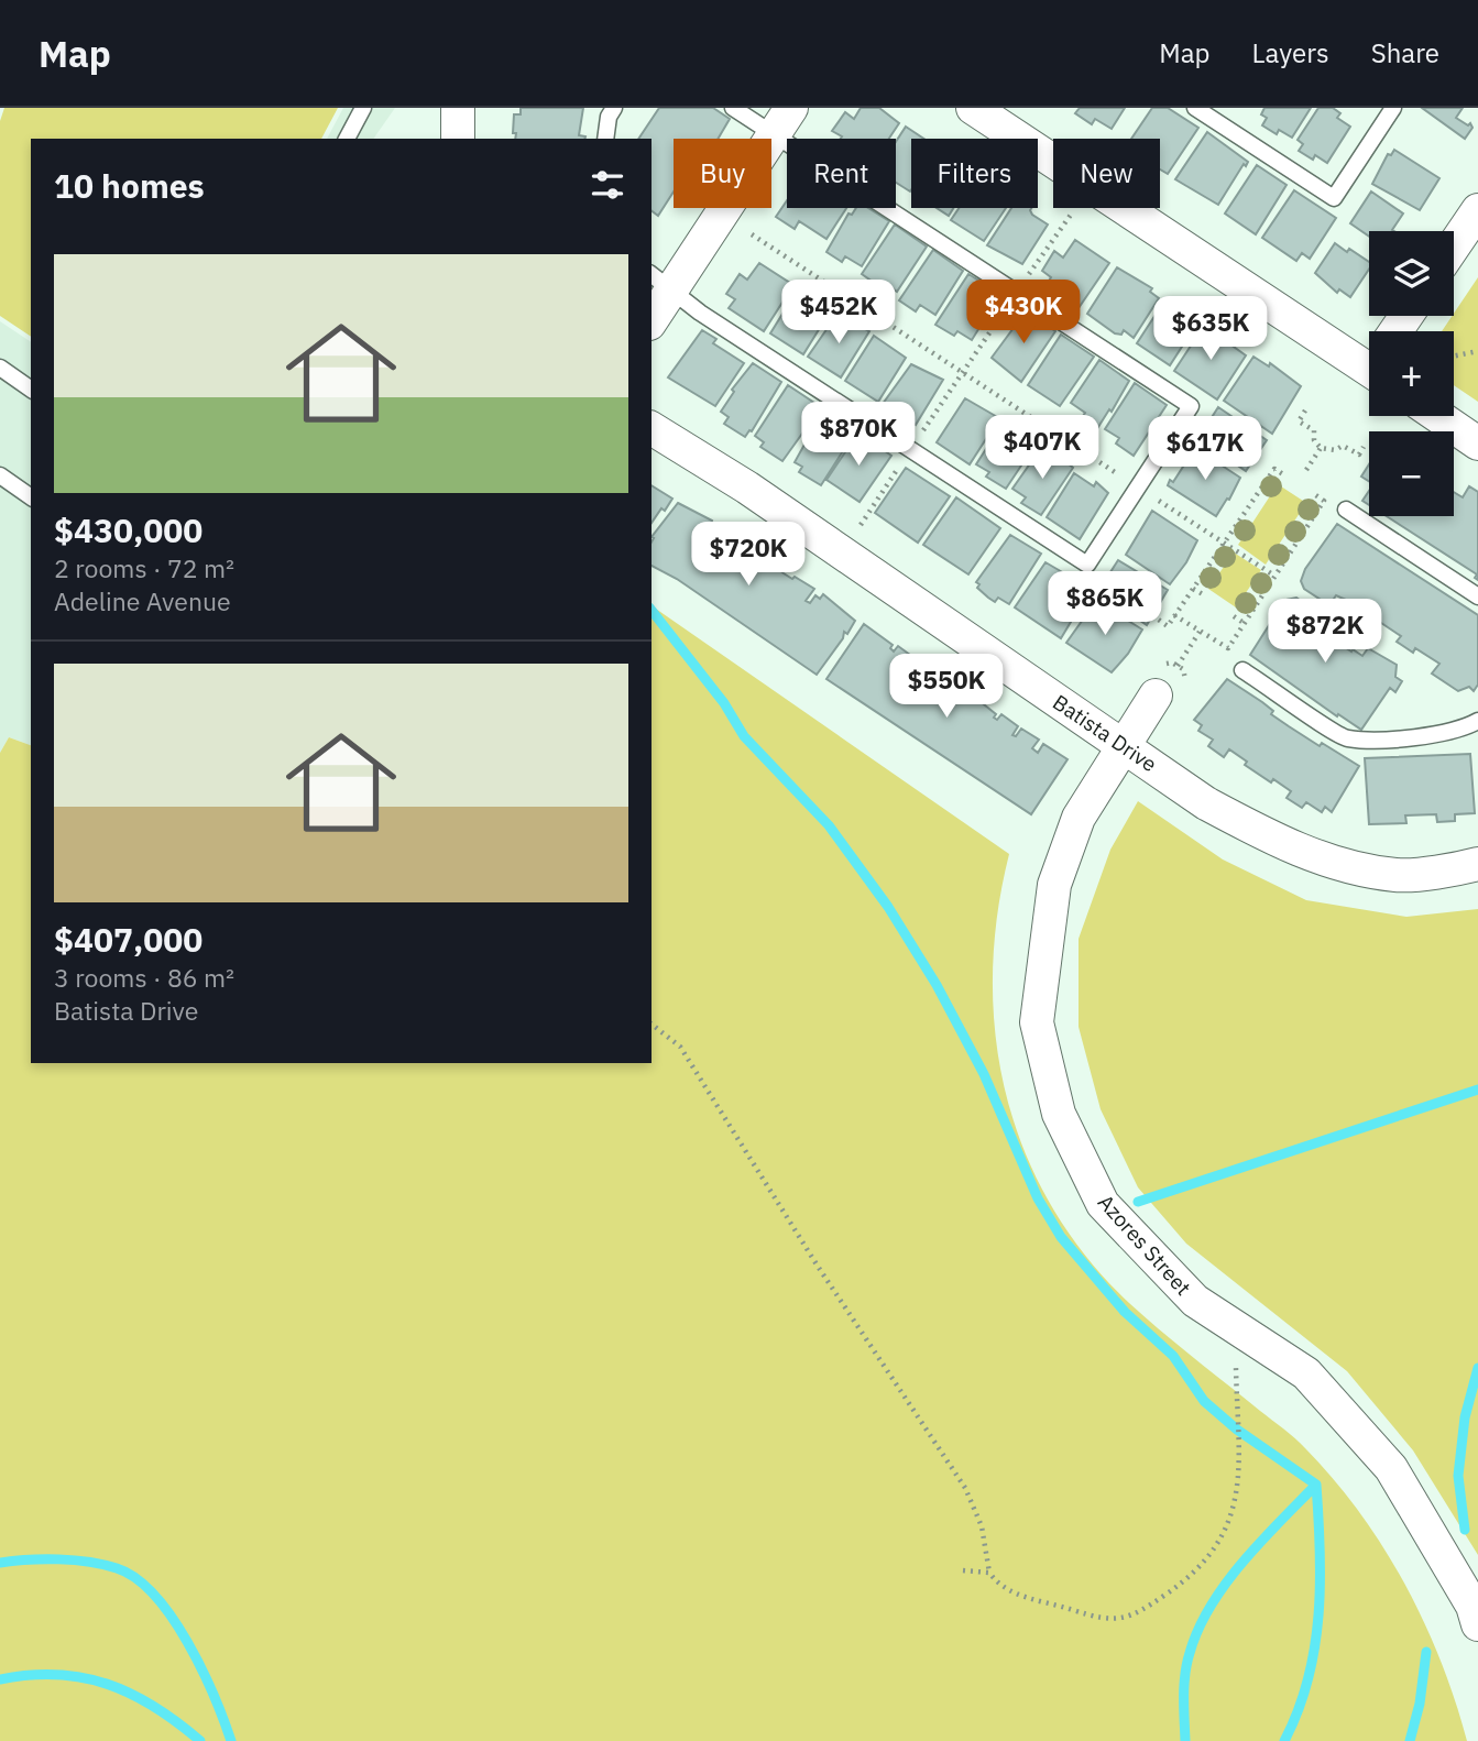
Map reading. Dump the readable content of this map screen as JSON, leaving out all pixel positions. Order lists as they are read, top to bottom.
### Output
{
  "streets": {
    "street": ["Batista Drive", "Azores Street"]
  },
  "crossings": [
    ["Batista Drive", "Azores Street"]
  ],
  "page": {
    "header": "Map",
    "nav": ["Map", "Layers", "Share"],
    "chip": [
      "Buy",
      "Rent",
      "Filters",
      "New"
    ],
    "heading": "10 homes",
    "map_buttons": ["+", "−"],
    "list": [
      {
        "name": "$430,000",
        "note": "2 rooms · 72 m² · Adeline Avenue"
      },
      {
        "name": "$407,000",
        "note": "3 rooms · 86 m² · Batista Drive"
      }
    ],
    "price": [
      "$452K",
      "$430K",
      "$635K",
      "$870K",
      "$407K",
      "$617K",
      "$720K",
      "$865K",
      "$872K",
      "$550K"
    ]
  }
}
